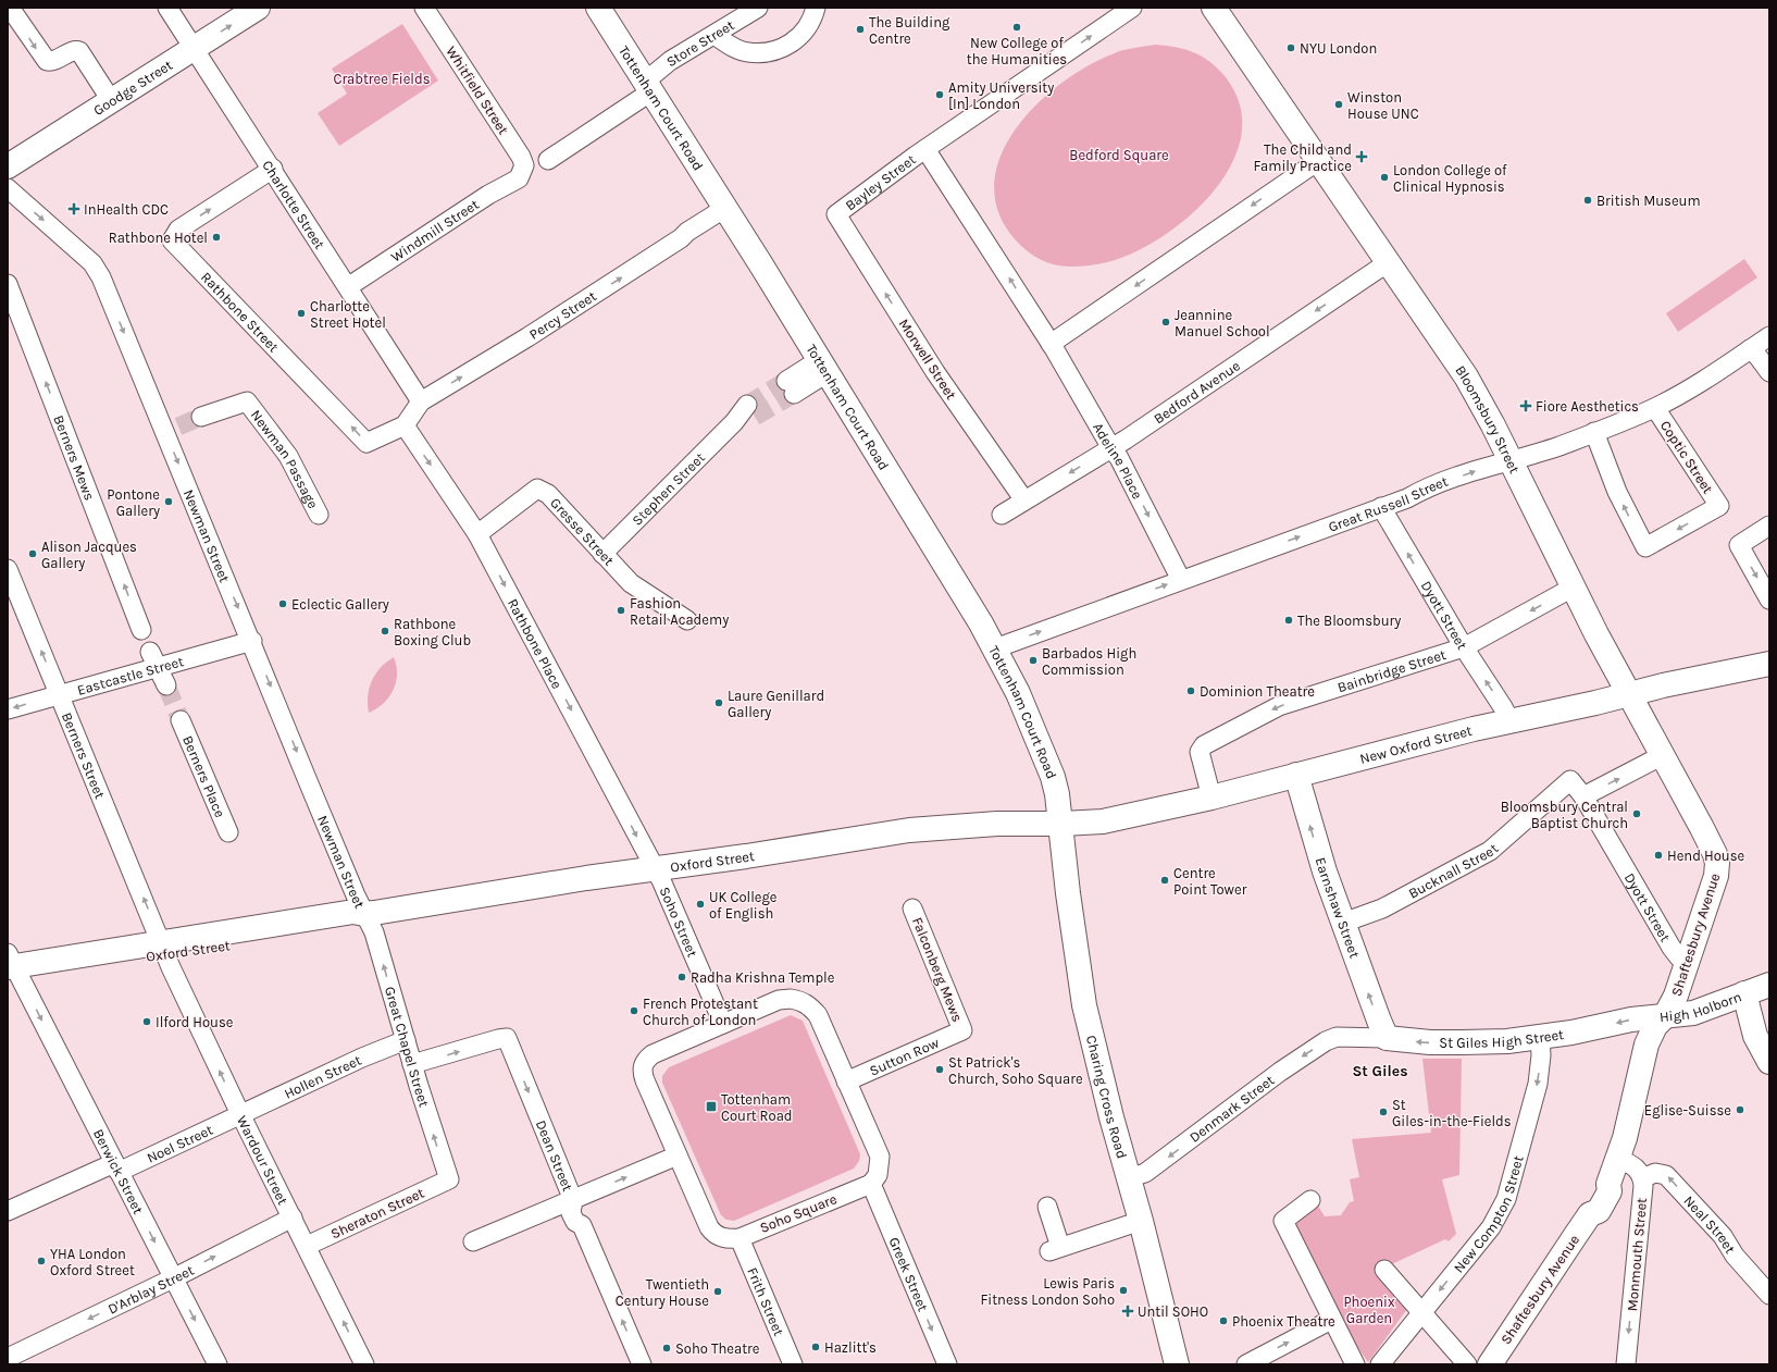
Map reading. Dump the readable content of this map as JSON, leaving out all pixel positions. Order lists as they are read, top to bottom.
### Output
{
  "streets": {
    "main road": [
      "Goodge Street",
      "Tottenham Court Road",
      "Bloomsbury Street",
      "New Oxford Street",
      "Oxford Street",
      "Earnshaw Street",
      "Shaftesbury Avenue",
      "High Holborn",
      "St Giles High Street",
      "Charing Cross Road"
    ],
    "street": [
      "Store Street",
      "Whitfield Street",
      "Bayley Street",
      "Charlotte Street",
      "Windmill Street",
      "Rathbone Street",
      "Percy Street",
      "Morwell Street",
      "Bedford Avenue",
      "Berners Mews",
      "Coptic Street",
      "Newman Passage",
      "Adeline Place",
      "Stephen Street",
      "Great Russell Street",
      "Gresse Street",
      "Newman Street",
      "Dyott Street",
      "Rathbone Place",
      "Bainbridge Street",
      "Eastcastle Street",
      "Berners Street",
      "Berners Place",
      "Bucknall Street",
      "Soho Street",
      "Falconberg Mews",
      "Great Chapel Street",
      "Sutton Row",
      "Hollen Street",
      "Denmark Street",
      "Noel Street",
      "Dean Street",
      "Wardour Street",
      "Berwick Street",
      "New Compton Street",
      "Sheraton Street",
      "Soho Square",
      "Neal Street",
      "Monmouth Street",
      "Greek Street",
      "D'Arblay Street",
      "Frith Street"
    ]
  },
  "crossings": [
    ["Store Street", "Tottenham Court Road"],
    ["Goodge Street", "Charlotte Street"],
    ["Whitfield Street", "Windmill Street"],
    ["Tottenham Court Road", "Percy Street"],
    ["Tottenham Court Road", "Great Russell Street"],
    ["Tottenham Court Road", "New Oxford Street"],
    ["Tottenham Court Road", "Oxford Street"],
    ["Tottenham Court Road", "Charing Cross Road"],
    ["Bayley Street", "Morwell Street"],
    ["Charlotte Street", "Windmill Street"],
    ["Charlotte Street", "Rathbone Street"],
    ["Charlotte Street", "Percy Street"],
    ["Rathbone Street", "Percy Street"],
    ["Rathbone Street", "Rathbone Place"],
    ["Percy Street", "Rathbone Place"],
    ["Morwell Street", "Bedford Avenue"],
    ["Bedford Avenue", "Bloomsbury Street"],
    ["Bedford Avenue", "Adeline Place"],
    ["Bloomsbury Street", "Great Russell Street"],
    ["Bloomsbury Street", "Bainbridge Street"],
    ["Bloomsbury Street", "New Oxford Street"],
    ["Bloomsbury Street", "Shaftesbury Avenue"],
    ["Coptic Street", "Great Russell Street"],
    ["Adeline Place", "Great Russell Street"],
    ["Stephen Street", "Gresse Street"],
    ["Great Russell Street", "Dyott Street"],
    ["Gresse Street", "Rathbone Place"],
    ["Newman Street", "Eastcastle Street"],
    ["Newman Street", "Oxford Street"],
    ["Newman Street", "Great Chapel Street"],
    ["Dyott Street", "Bainbridge Street"],
    ["Dyott Street", "New Oxford Street"],
    ["Dyott Street", "Bucknall Street"],
    ["Dyott Street", "Shaftesbury Avenue"],
    ["Rathbone Place", "Oxford Street"],
    ["Rathbone Place", "Soho Street"],
    ["Bainbridge Street", "New Oxford Street"],
    ["Eastcastle Street", "Berners Street"],
    ["New Oxford Street", "Oxford Street"],
    ["New Oxford Street", "Earnshaw Street"],
    ["New Oxford Street", "Shaftesbury Avenue"],
    ["New Oxford Street", "Charing Cross Road"],
    ["Berners Street", "Oxford Street"],
    ["Berners Street", "Wardour Street"],
    ["Oxford Street", "Soho Street"],
    ["Oxford Street", "Great Chapel Street"],
    ["Oxford Street", "Charing Cross Road"],
    ["Oxford Street", "Wardour Street"],
    ["Oxford Street", "Berwick Street"],
    ["Bucknall Street", "Earnshaw Street"],
    ["Earnshaw Street", "St Giles High Street"],
    ["Soho Street", "Soho Square"],
    ["Shaftesbury Avenue", "High Holborn"],
    ["Shaftesbury Avenue", "St Giles High Street"],
    ["Shaftesbury Avenue", "Monmouth Street"],
    ["Falconberg Mews", "Sutton Row"],
    ["High Holborn", "St Giles High Street"],
    ["St Giles High Street", "Denmark Street"],
    ["St Giles High Street", "New Compton Street"],
    ["Great Chapel Street", "Hollen Street"],
    ["Great Chapel Street", "Dean Street"],
    ["Great Chapel Street", "Sheraton Street"],
    ["Sutton Row", "Soho Square"],
    ["Hollen Street", "Noel Street"],
    ["Hollen Street", "Wardour Street"],
    ["Charing Cross Road", "Denmark Street"],
    ["Noel Street", "Wardour Street"],
    ["Noel Street", "Berwick Street"],
    ["Wardour Street", "Sheraton Street"],
    ["Wardour Street", "D'Arblay Street"],
    ["Berwick Street", "D'Arblay Street"],
    ["Soho Square", "Greek Street"],
    ["Soho Square", "Frith Street"],
    ["Neal Street", "Monmouth Street"]
  ],
  "one_way": [
    "Berners Mews",
    "Adeline Place",
    "Great Russell Street",
    "Newman Street",
    "Dyott Street",
    "Rathbone Place",
    "Bainbridge Street",
    "Berners Street",
    "Earnshaw Street",
    "St Giles High Street",
    "Great Chapel Street",
    "Denmark Street",
    "Wardour Street",
    "Berwick Street",
    "New Compton Street",
    "Neal Street",
    "Monmouth Street",
    "Greek Street"
  ],
  "districts": ["St Giles"],
  "parks": ["Crabtree Fields", "Bedford Square", "Phoenix Garden"],
  "places": {
    "other": [
      "New College of the Humanities",
      "The Building Centre",
      "NYU London",
      "Amity University [In] London",
      "Winston House UNC",
      "London College of Clinical Hypnosis",
      "British Museum",
      "Rathbone Hotel",
      "Charlotte Street Hotel",
      "Jeannine Manuel School",
      "Pontone Gallery",
      "Alison Jacques Gallery",
      "Eclectic Gallery",
      "Fashion Retail Academy",
      "The Bloomsbury",
      "Rathbone Boxing Club",
      "Barbados High Commission",
      "Dominion Theatre",
      "Laure Genillard Gallery",
      "Bloomsbury Central Baptist Church",
      "Hend House",
      "Centre Point Tower",
      "UK College of English",
      "Radha Krishna Temple",
      "French Protestant Church of London",
      "Ilford House",
      "St Patrick's Church, Soho Square",
      "Eglise-Suisse",
      "St Giles-in-the-Fields",
      "YHA London Oxford Street",
      "Lewis Paris Fitness London Soho",
      "Twentieth Century House",
      "Phoenix Theatre",
      "Hazlitt's",
      "Soho Theatre"
    ],
    "health": [
      "The Child and Family Practice",
      "InHealth CDC",
      "Fiore Aesthetics",
      "Until SOHO"
    ],
    "transit": ["Tottenham Court Road"]
  }
}
